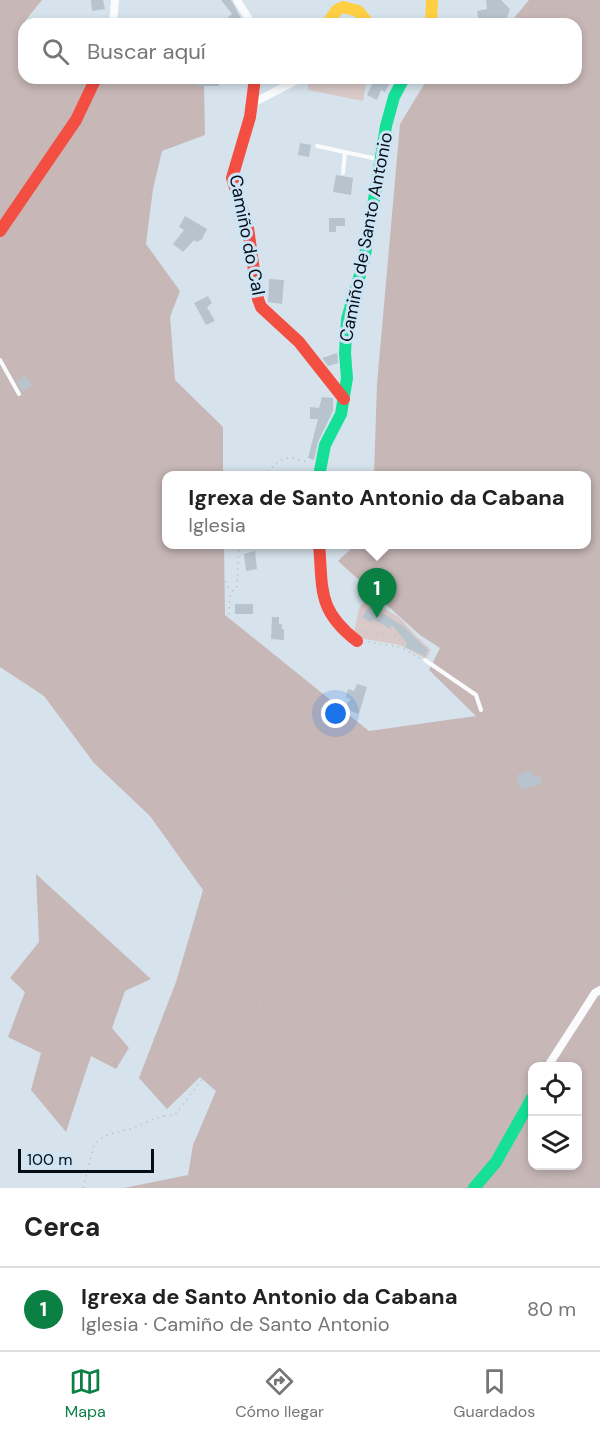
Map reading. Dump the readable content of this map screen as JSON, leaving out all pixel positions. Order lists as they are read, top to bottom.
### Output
{
  "streets": {
    "street": ["Camiño do Cal", "Camiño de Santo Antonio"]
  },
  "crossings": [
    ["Camiño do Cal", "Camiño de Santo Antonio"]
  ],
  "scale_bar": "100 m",
  "page": {
    "search": "Buscar aquí",
    "popup": ["Igrexa de Santo Antonio da Cabana", "Iglesia"],
    "pins": "1",
    "scale": "100 m",
    "heading": "Cerca",
    "list": [
      {
        "mark": "1",
        "name": "Igrexa de Santo Antonio da Cabana",
        "note": "Iglesia · Camiño de Santo Antonio",
        "value": "80 m"
      }
    ],
    "nav": ["Mapa", "Cómo llegar", "Guardados"]
  }
}
